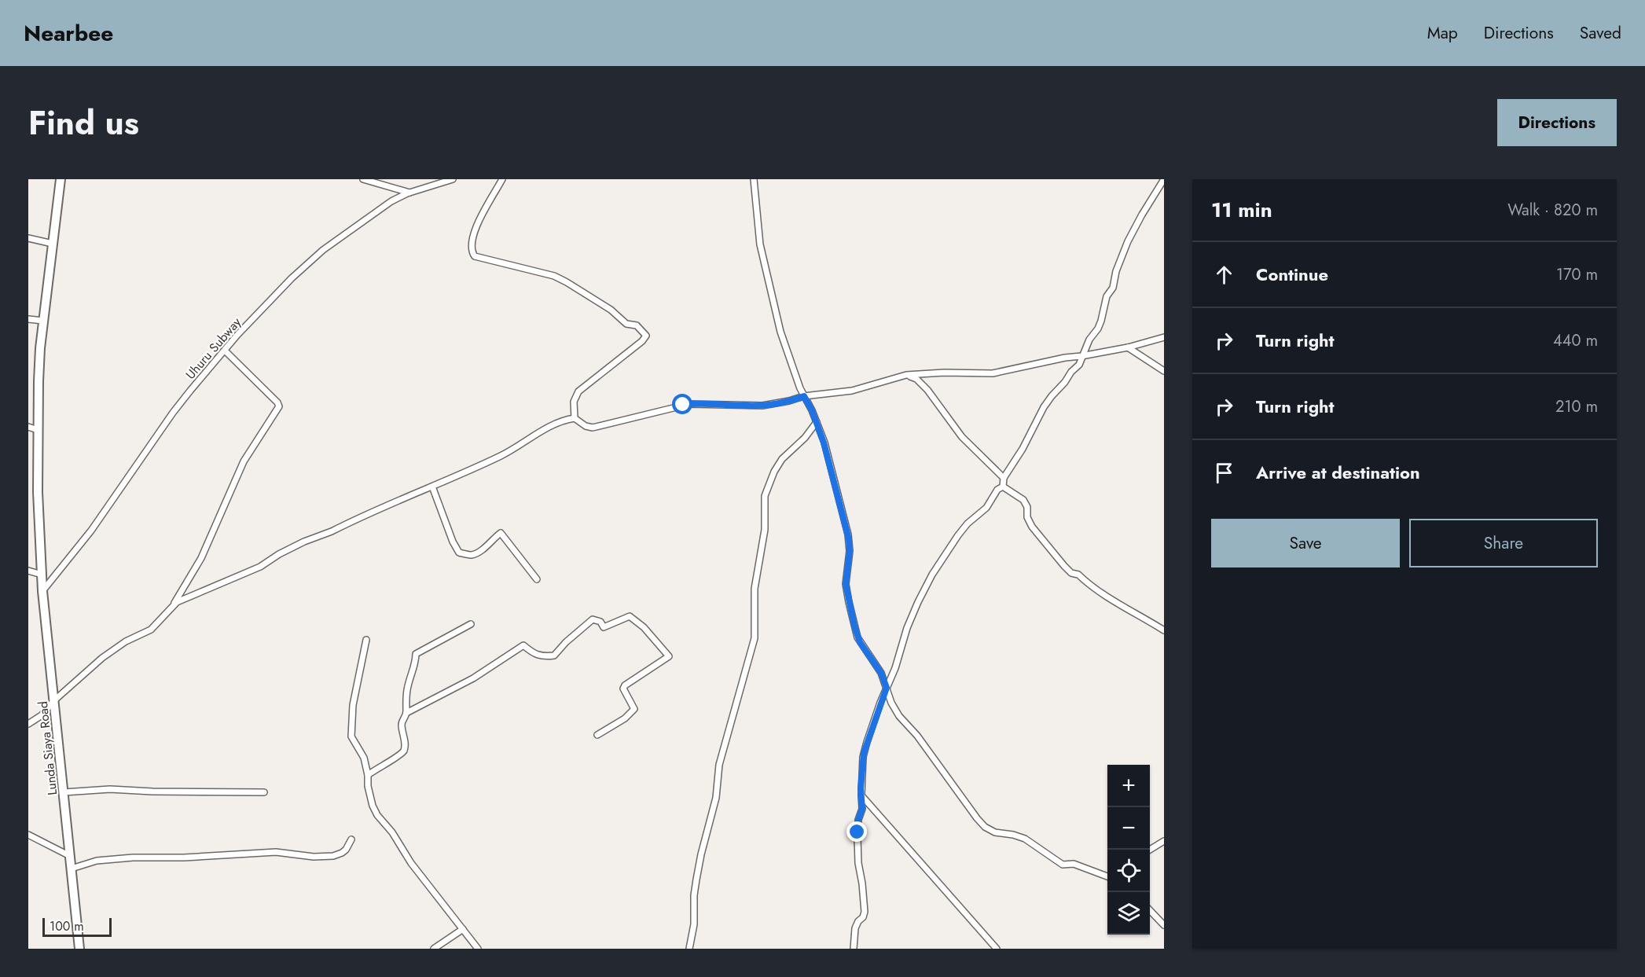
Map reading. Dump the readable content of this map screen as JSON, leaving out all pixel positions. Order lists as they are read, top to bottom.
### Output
{
  "streets": {
    "main road": ["Lunda Siaya Road"],
    "street": ["Uhuru Subway"]
  },
  "crossings": [
    ["Uhuru Subway", "Lunda Siaya Road"]
  ],
  "scale_bar": "100 m",
  "page": {
    "header": "Nearbee",
    "nav": ["Map", "Directions", "Saved"],
    "title": "Find us",
    "buttons": [
      "Directions",
      ["Save", "Share"]
    ],
    "heading": ["11 min", "Walk · 820 m"],
    "list": [
      ["Continue", "170 m"],
      ["Turn right", "440 m"],
      ["Turn right", "210 m"],
      "Arrive at destination"
    ],
    "map_buttons": ["+", "−"],
    "scale": "100 m"
  }
}
